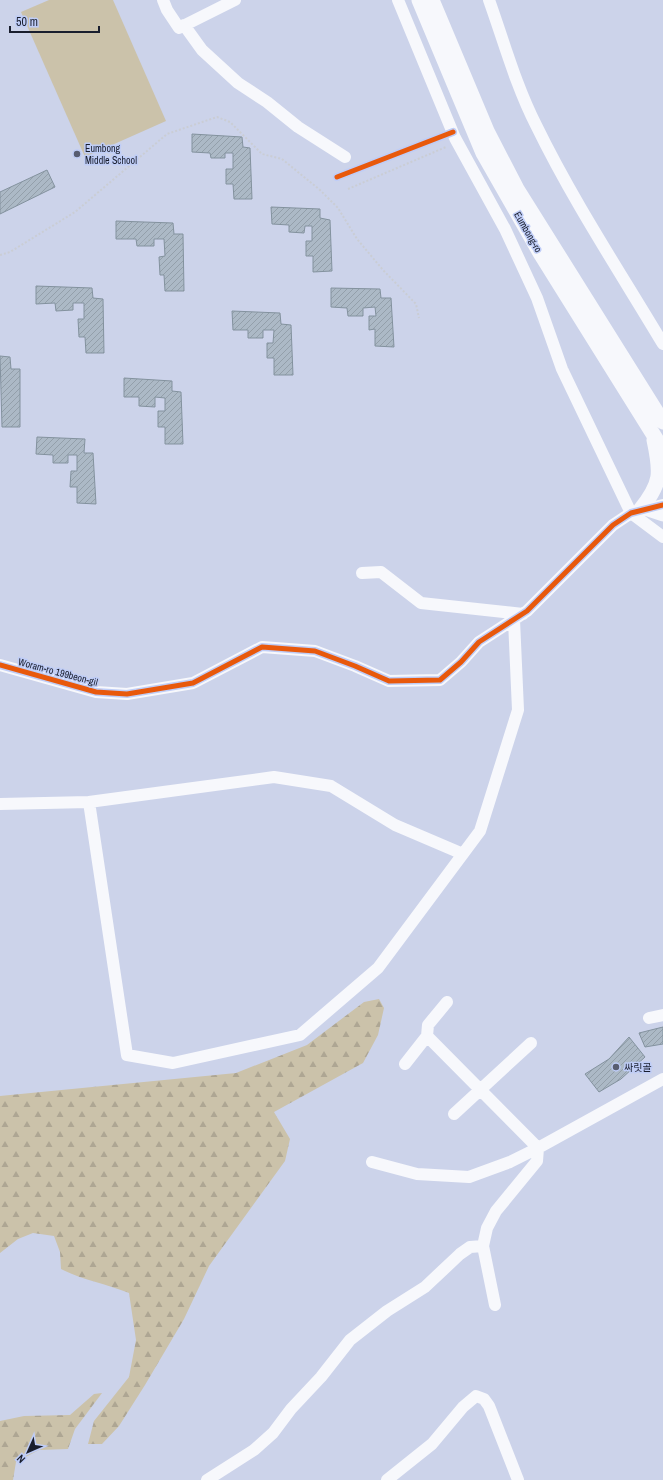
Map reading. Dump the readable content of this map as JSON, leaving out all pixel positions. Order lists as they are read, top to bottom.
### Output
{
  "streets": {
    "main road": ["Eumbong-ro"],
    "street": ["Woram-ro 199beon-gil"]
  },
  "places": ["Eumbong Middle School", "싸릿골"],
  "scale_bar": "50 m",
  "north": "bottom left"
}
